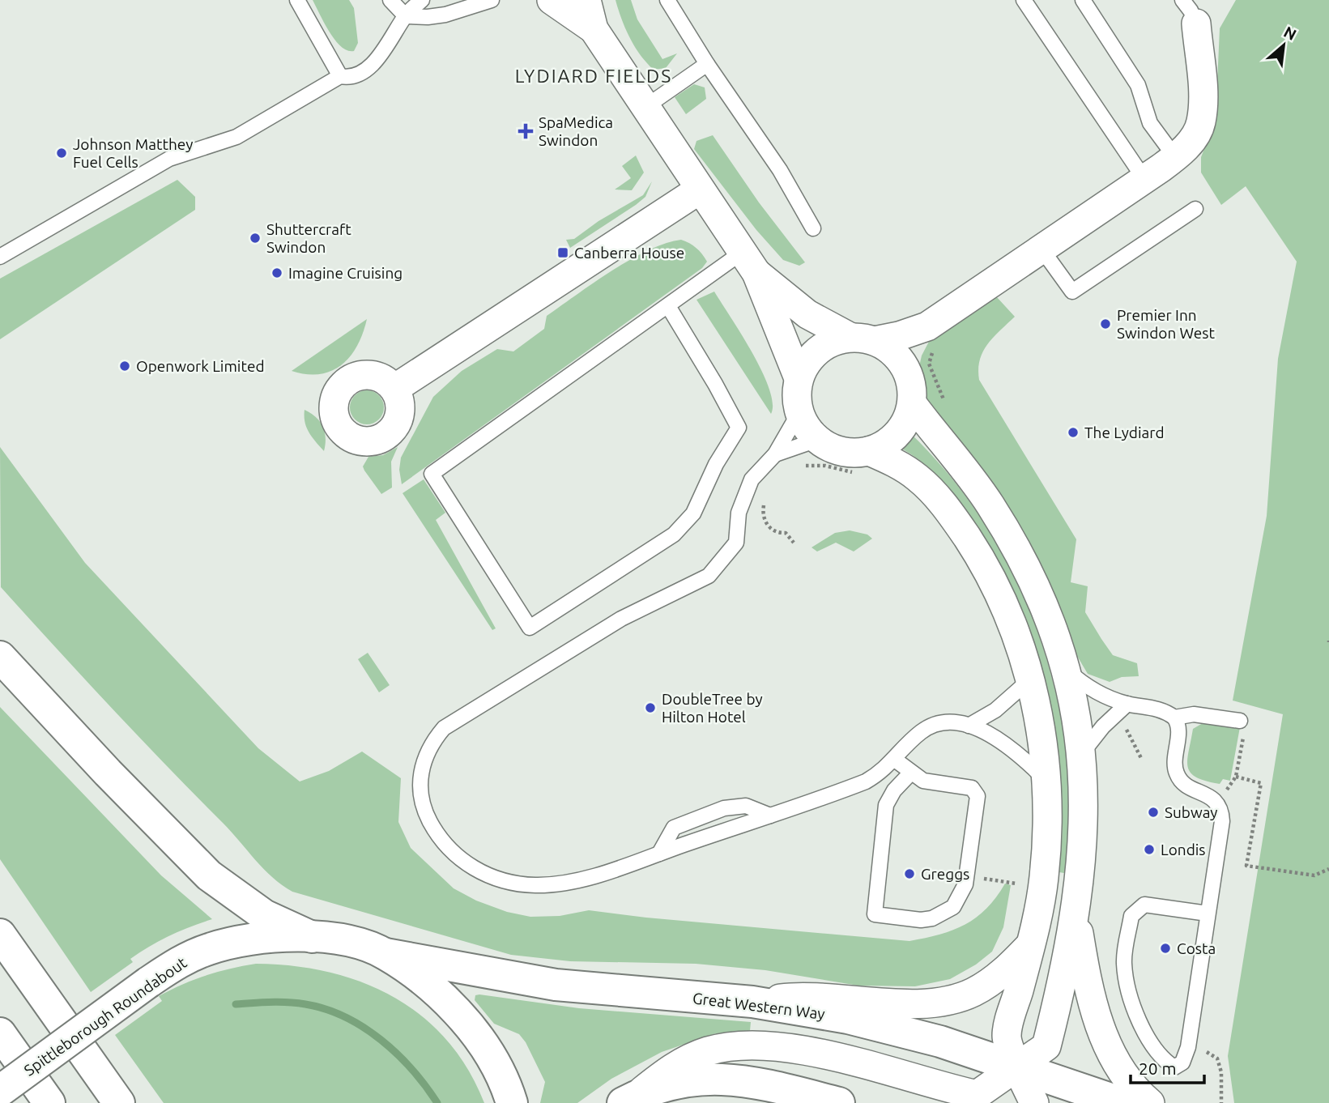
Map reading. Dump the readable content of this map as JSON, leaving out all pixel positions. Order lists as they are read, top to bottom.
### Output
{
  "streets": {
    "main road": ["Great Western Way", "Spittleborough Roundabout"]
  },
  "crossings": [
    ["Great Western Way", "Spittleborough Roundabout"]
  ],
  "districts": ["LYDIARD FIELDS"],
  "places": {
    "health": ["SpaMedica Swindon"],
    "other": [
      "Johnson Matthey Fuel Cells",
      "Shuttercraft Swindon",
      "Imagine Cruising",
      "Premier Inn Swindon West",
      "Openwork Limited",
      "The Lydiard",
      "DoubleTree by Hilton Hotel",
      "Subway",
      "Londis",
      "Greggs",
      "Costa"
    ],
    "transit": ["Canberra House"]
  },
  "scale_bar": "20 m",
  "north": "top right"
}
